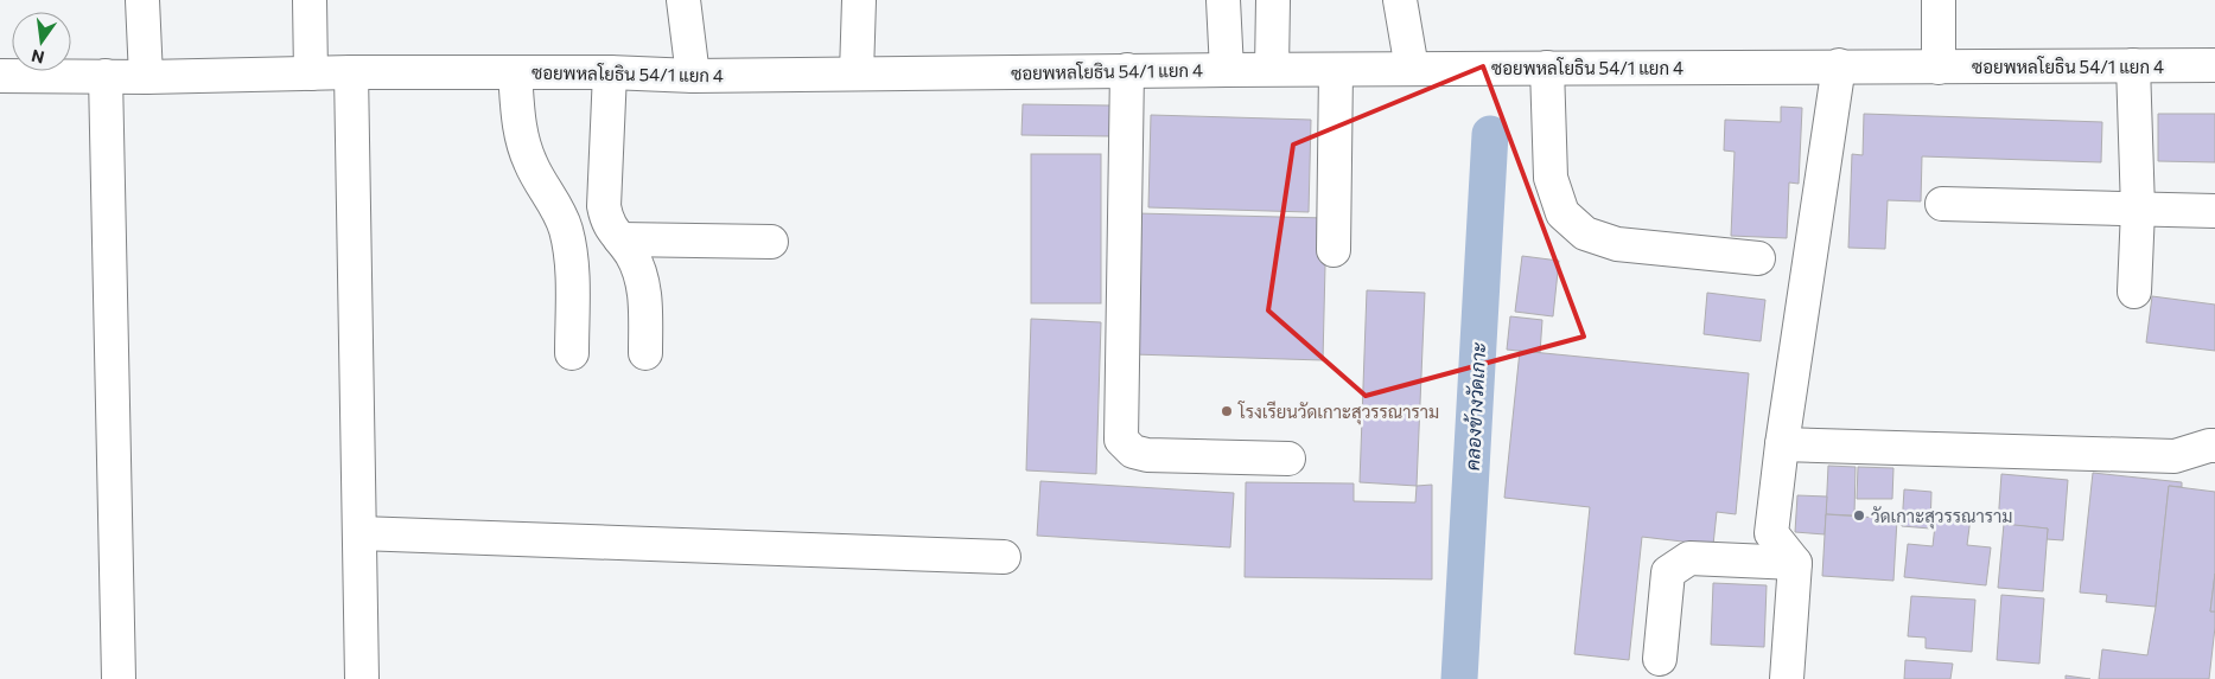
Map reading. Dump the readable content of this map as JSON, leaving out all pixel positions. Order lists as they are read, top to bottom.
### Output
{
  "streets": {
    "street": ["ซอยพหลโยธิน 54/1 แยก 4"]
  },
  "water": ["คลองข้างวัดเกาะ"],
  "places": ["โรงเรียนวัดเกาะสุวรรณาราม", "วัดเกาะสุวรรณาราม"],
  "north": "bottom"
}
